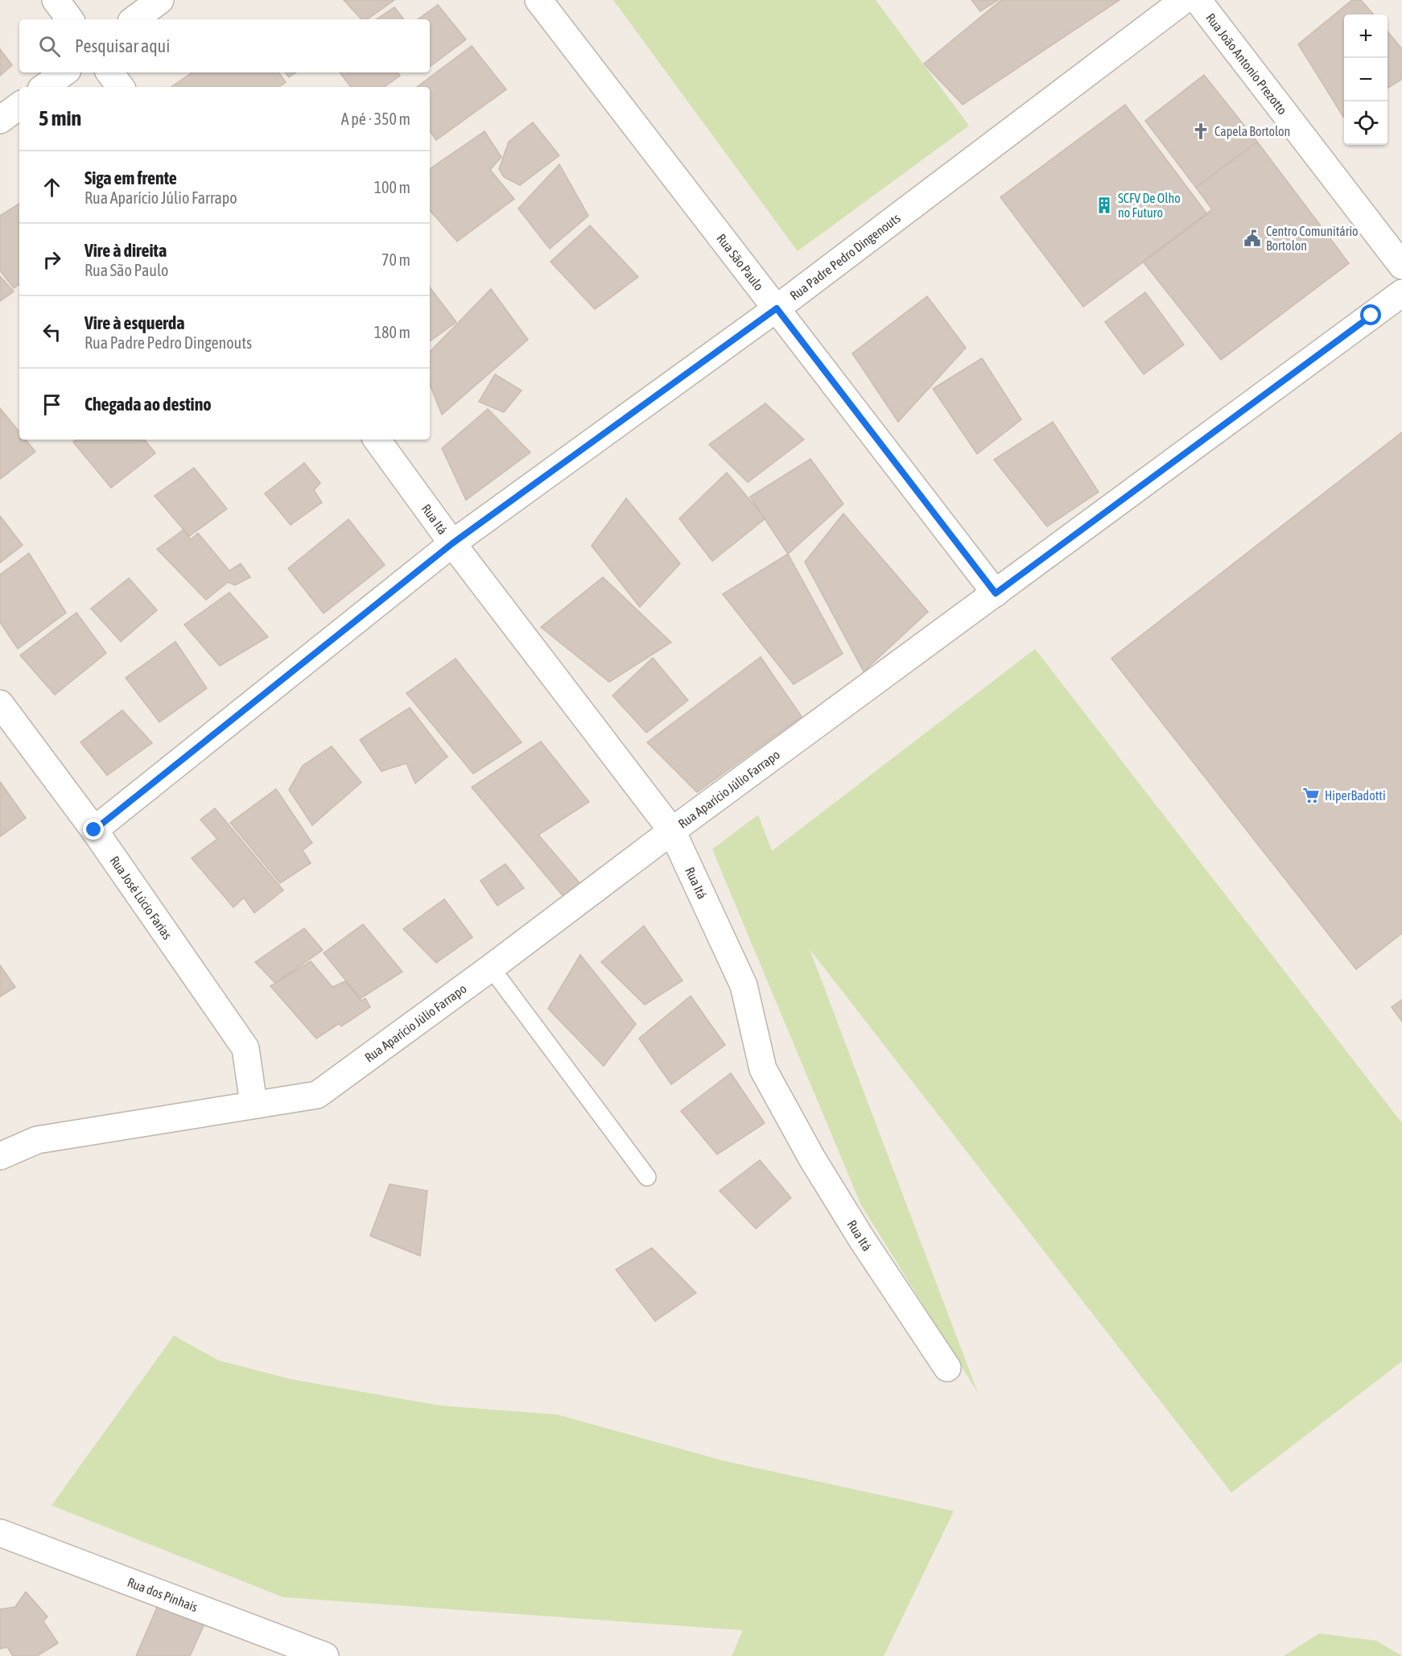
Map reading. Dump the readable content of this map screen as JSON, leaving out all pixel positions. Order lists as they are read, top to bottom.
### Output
{
  "streets": {
    "street": [
      "Rua João Antonio Prezotto",
      "Rua Padre Pedro Dingenouts",
      "Rua São Paulo",
      "Rua Itá",
      "Rua Aparício Júlio Farrapo",
      "Rua José Lúcio Farias",
      "Rua dos Pinhais"
    ]
  },
  "crossings": [
    ["Rua Padre Pedro Dingenouts", "Rua São Paulo"],
    ["Rua Padre Pedro Dingenouts", "Rua Itá"],
    ["Rua Padre Pedro Dingenouts", "Rua José Lúcio Farias"],
    ["Rua São Paulo", "Rua Aparício Júlio Farrapo"],
    ["Rua Itá", "Rua Aparício Júlio Farrapo"],
    ["Rua Aparício Júlio Farrapo", "Rua José Lúcio Farias"]
  ],
  "places": {
    "church": ["Capela Bortolon"],
    "building": ["SCFV De Olho no Futuro"],
    "public building": ["Centro Comunitário Bortolon"],
    "supermarket": ["HiperBadotti"]
  },
  "page": {
    "map_buttons": ["+", "−"],
    "search": "Pesquisar aqui",
    "heading": ["5 min", "A pé · 350 m"],
    "list": [
      ["Siga em frente", "Rua Aparício Júlio Farrapo", "100 m"],
      ["Vire à direita", "Rua São Paulo", "70 m"],
      ["Vire à esquerda", "Rua Padre Pedro Dingenouts", "180 m"],
      "Chegada ao destino"
    ]
  }
}
